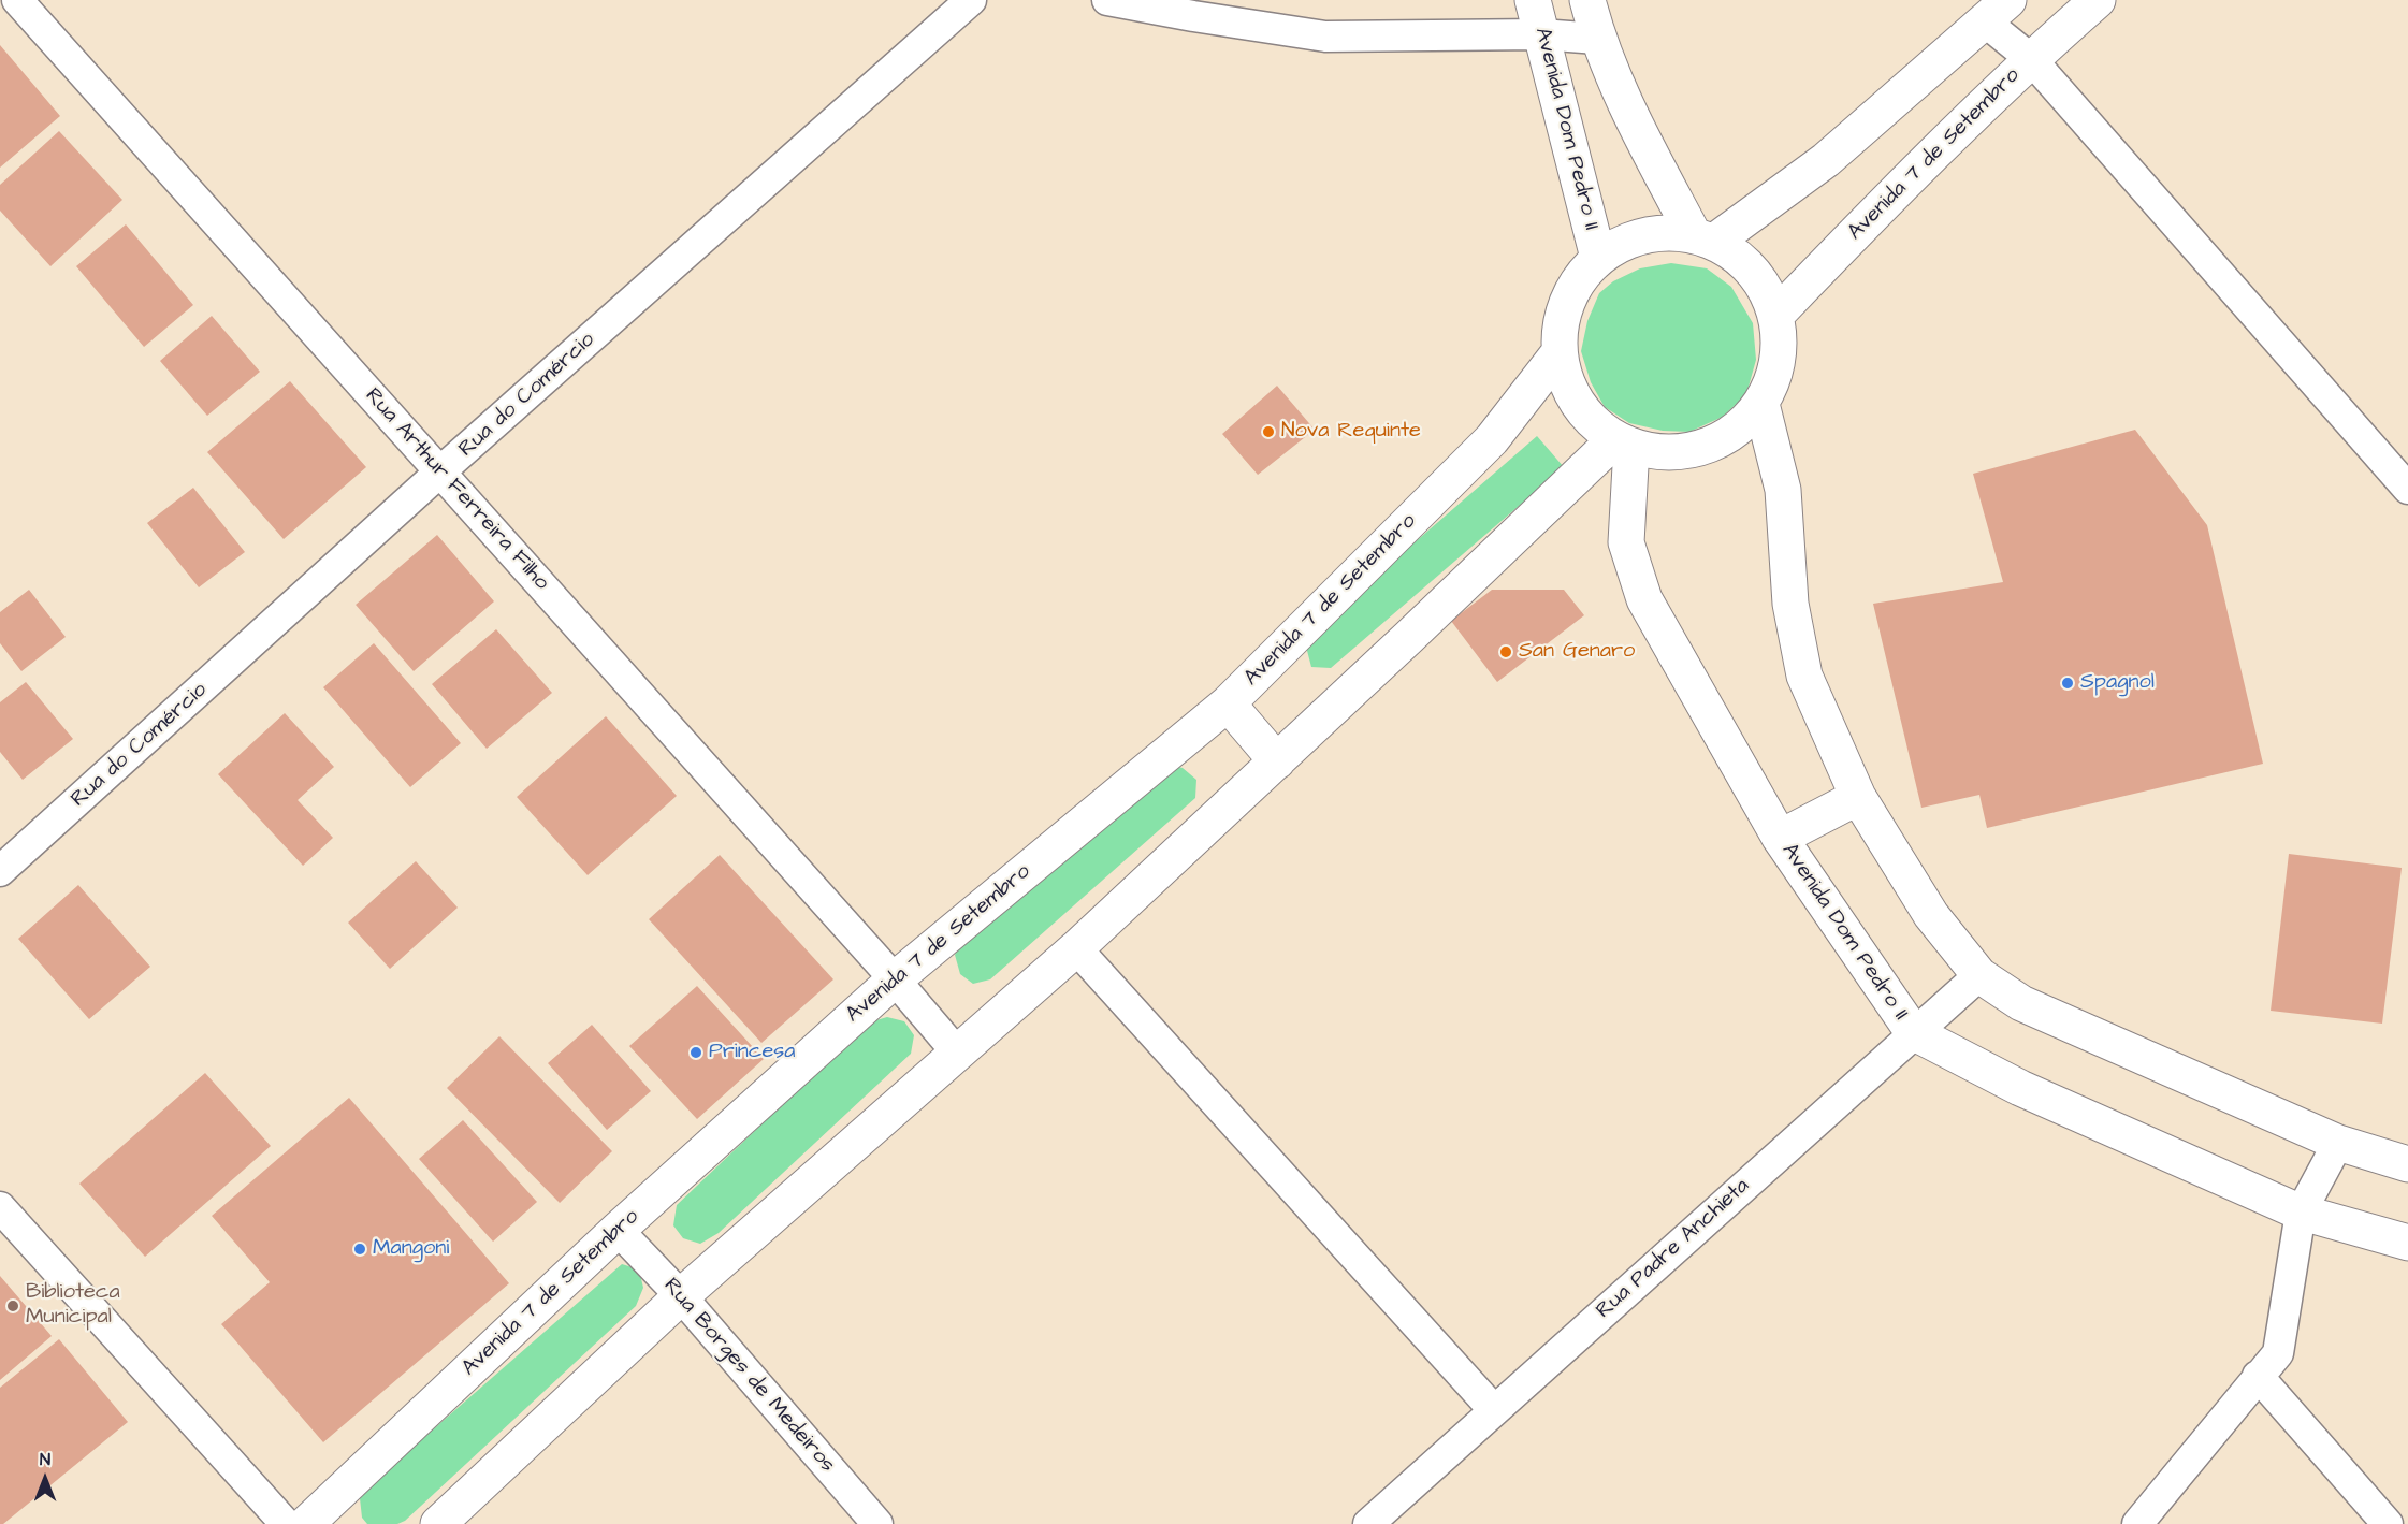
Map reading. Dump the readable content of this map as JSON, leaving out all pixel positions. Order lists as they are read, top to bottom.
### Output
{
  "streets": {
    "main road": ["Avenida Dom Pedro II", "Avenida 7 de Setembro"],
    "street": [
      "Rua do Comércio",
      "Rua Arthur Ferreira Filho",
      "Rua Padre Anchieta",
      "Rua Borges de Medeiros"
    ]
  },
  "crossings": [
    ["Avenida Dom Pedro II", "Avenida 7 de Setembro"],
    ["Avenida Dom Pedro II", "Rua Padre Anchieta"],
    ["Avenida 7 de Setembro", "Rua Arthur Ferreira Filho"],
    ["Avenida 7 de Setembro", "Rua Borges de Medeiros"],
    ["Rua do Comércio", "Rua Arthur Ferreira Filho"]
  ],
  "places": [
    "Nova Requinte",
    "San Genaro",
    "Spagnol",
    "Princesa",
    "Mangoni",
    "Biblioteca Municipal"
  ],
  "north": "top"
}
